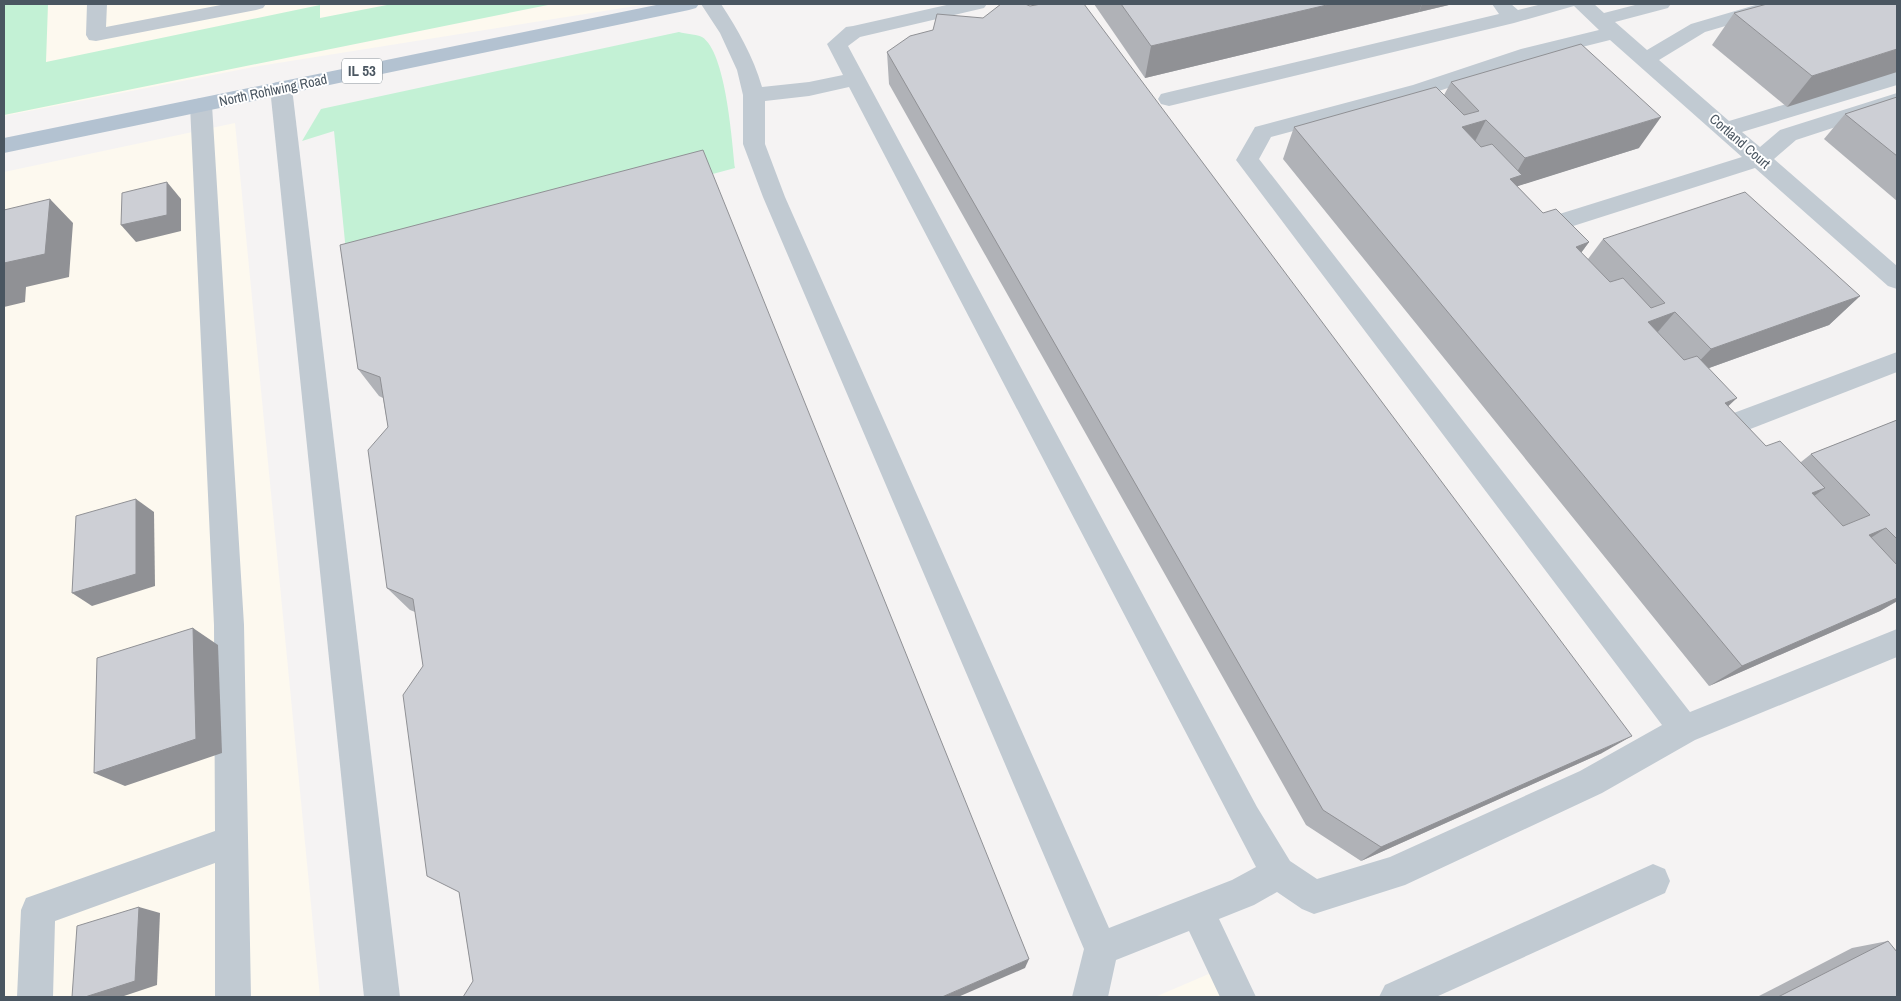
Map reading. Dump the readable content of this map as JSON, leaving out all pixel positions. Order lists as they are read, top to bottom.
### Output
{
  "streets": {
    "main road": ["IL 53", "North Rohlwing Road"],
    "street": ["Cortland Court"]
  }
}
